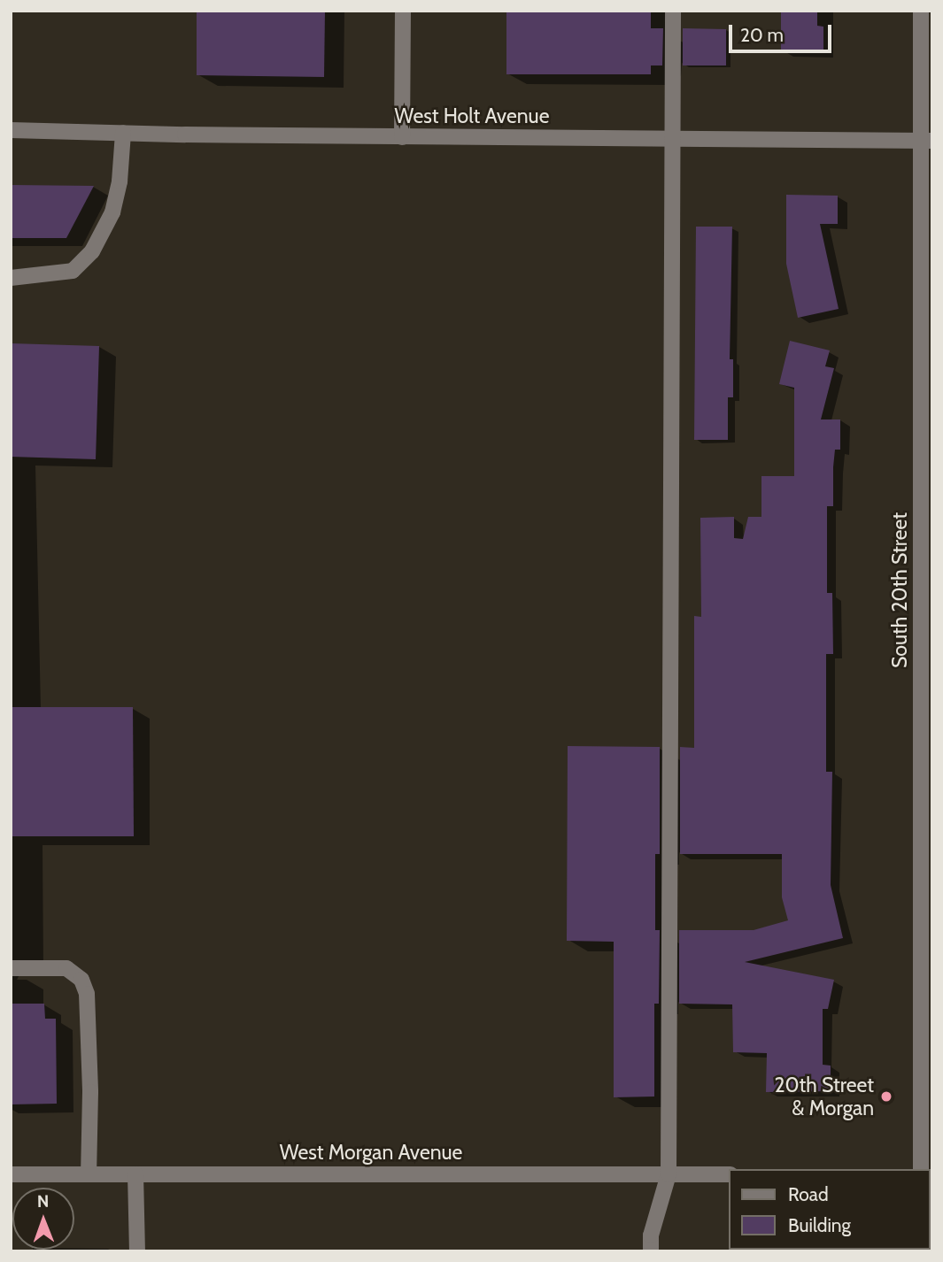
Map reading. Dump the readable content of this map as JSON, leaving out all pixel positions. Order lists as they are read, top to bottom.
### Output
{
  "streets": {
    "street": ["West Holt Avenue", "South 20th Street", "West Morgan Avenue"]
  },
  "crossings": [
    ["West Holt Avenue", "South 20th Street"]
  ],
  "places": ["20th Street & Morgan"],
  "legend": ["Road", "Building"],
  "scale_bar": "20 m",
  "north": "top"
}
